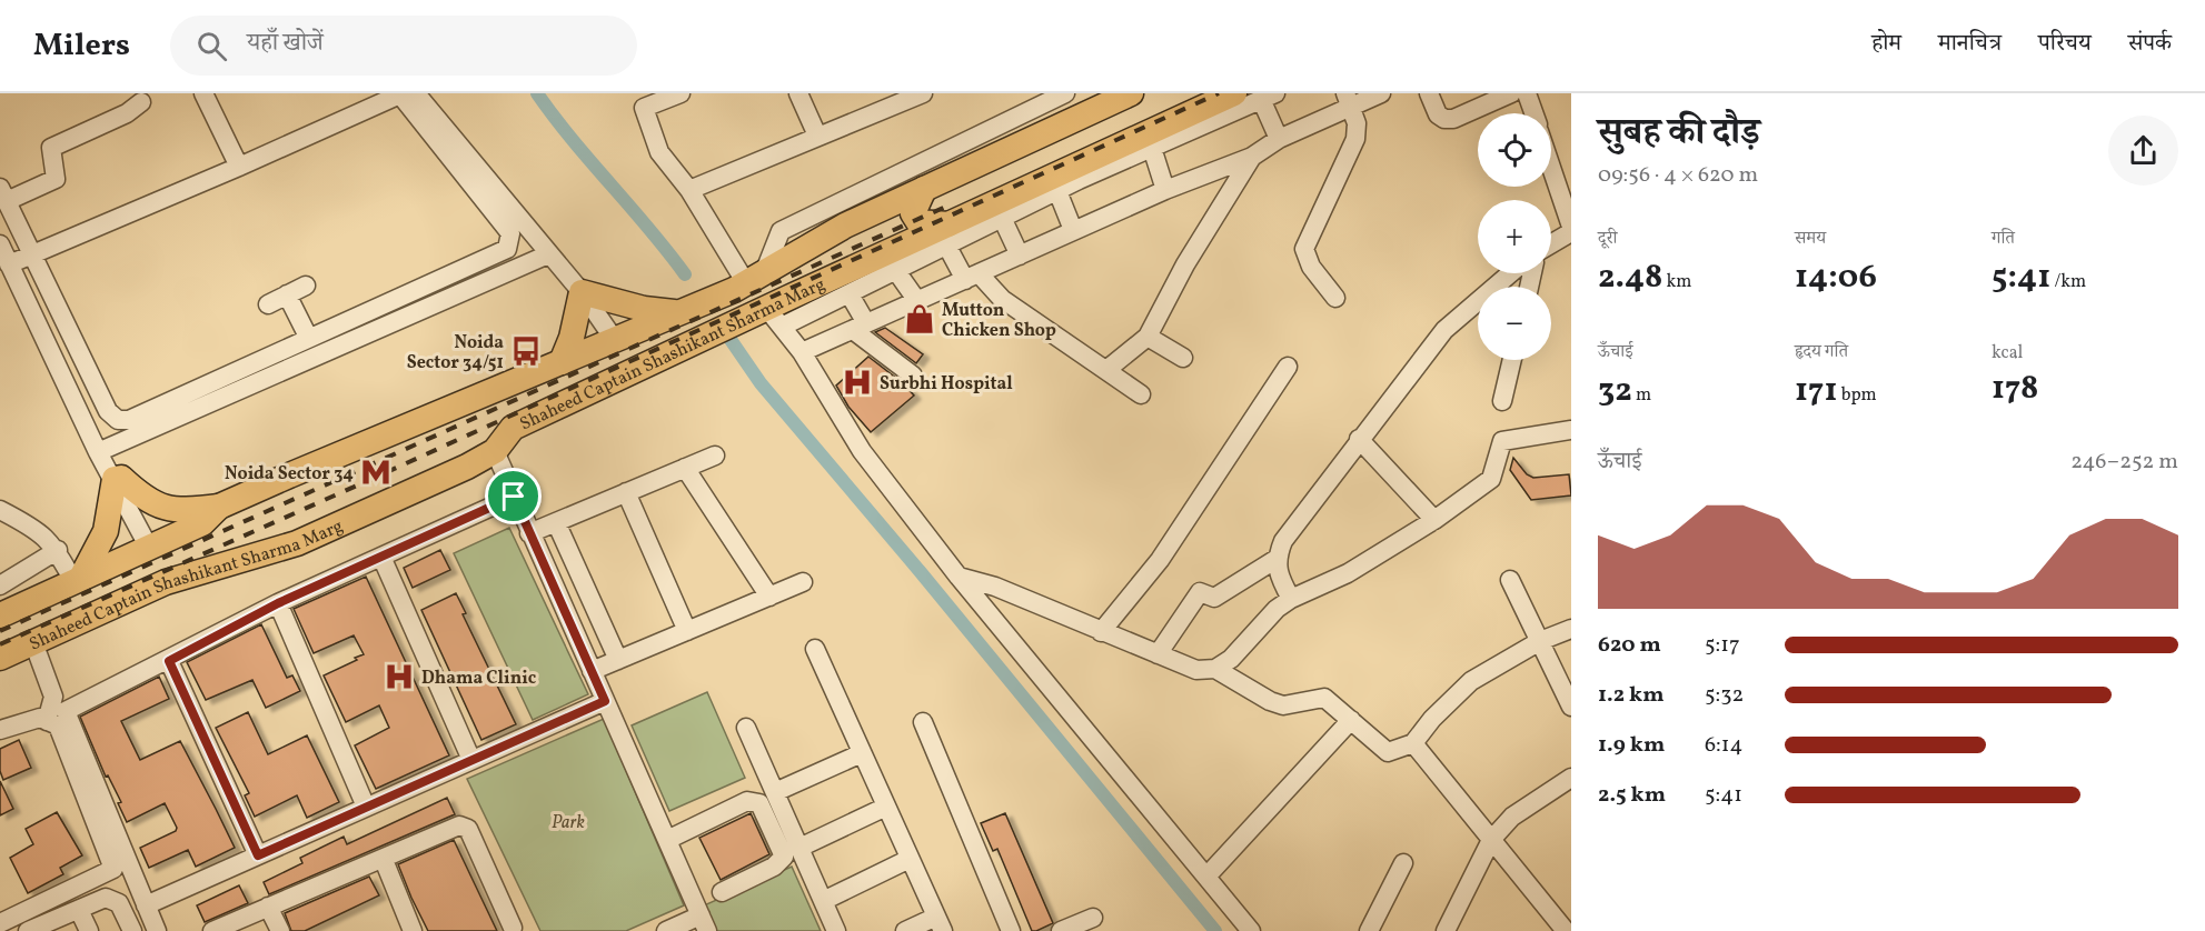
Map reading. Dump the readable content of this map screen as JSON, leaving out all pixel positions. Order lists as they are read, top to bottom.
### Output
{
  "streets": {
    "main road": ["Shaheed Captain Shashikant Sharma Marg"]
  },
  "parks": ["Park"],
  "places": {
    "shop": ["Mutton Chicken Shop"],
    "bus stop": ["Noida Sector 34/51"],
    "hospital": ["Surbhi Hospital", "Dhama Clinic"],
    "metro station": ["Noida Sector 34"]
  },
  "page": {
    "header": "Milers",
    "search": "यहाँ खोजें",
    "nav": [
      "होम",
      "मानचित्र",
      "परिचय",
      "संपर्क"
    ],
    "heading": ["सुबह की दौड़", "09:56 · 4 × 620 m"],
    "map_buttons": ["+", "−"],
    "stats": [
      ["दूरी", "2.48 km"],
      ["समय", "14:06"],
      ["गति", "5:41 /km"],
      ["ऊँचाई", "32 m"],
      ["हृदय गति", "171 bpm"],
      ["kcal", "178"]
    ],
    "chart": ["ऊँचाई", "246–252 m"],
    "list": [
      {
        "name": "620 m",
        "note": "5:17"
      },
      {
        "name": "1.2 km",
        "note": "5:32"
      },
      {
        "name": "1.9 km",
        "note": "6:14"
      },
      {
        "name": "2.5 km",
        "note": "5:41"
      }
    ]
  }
}
